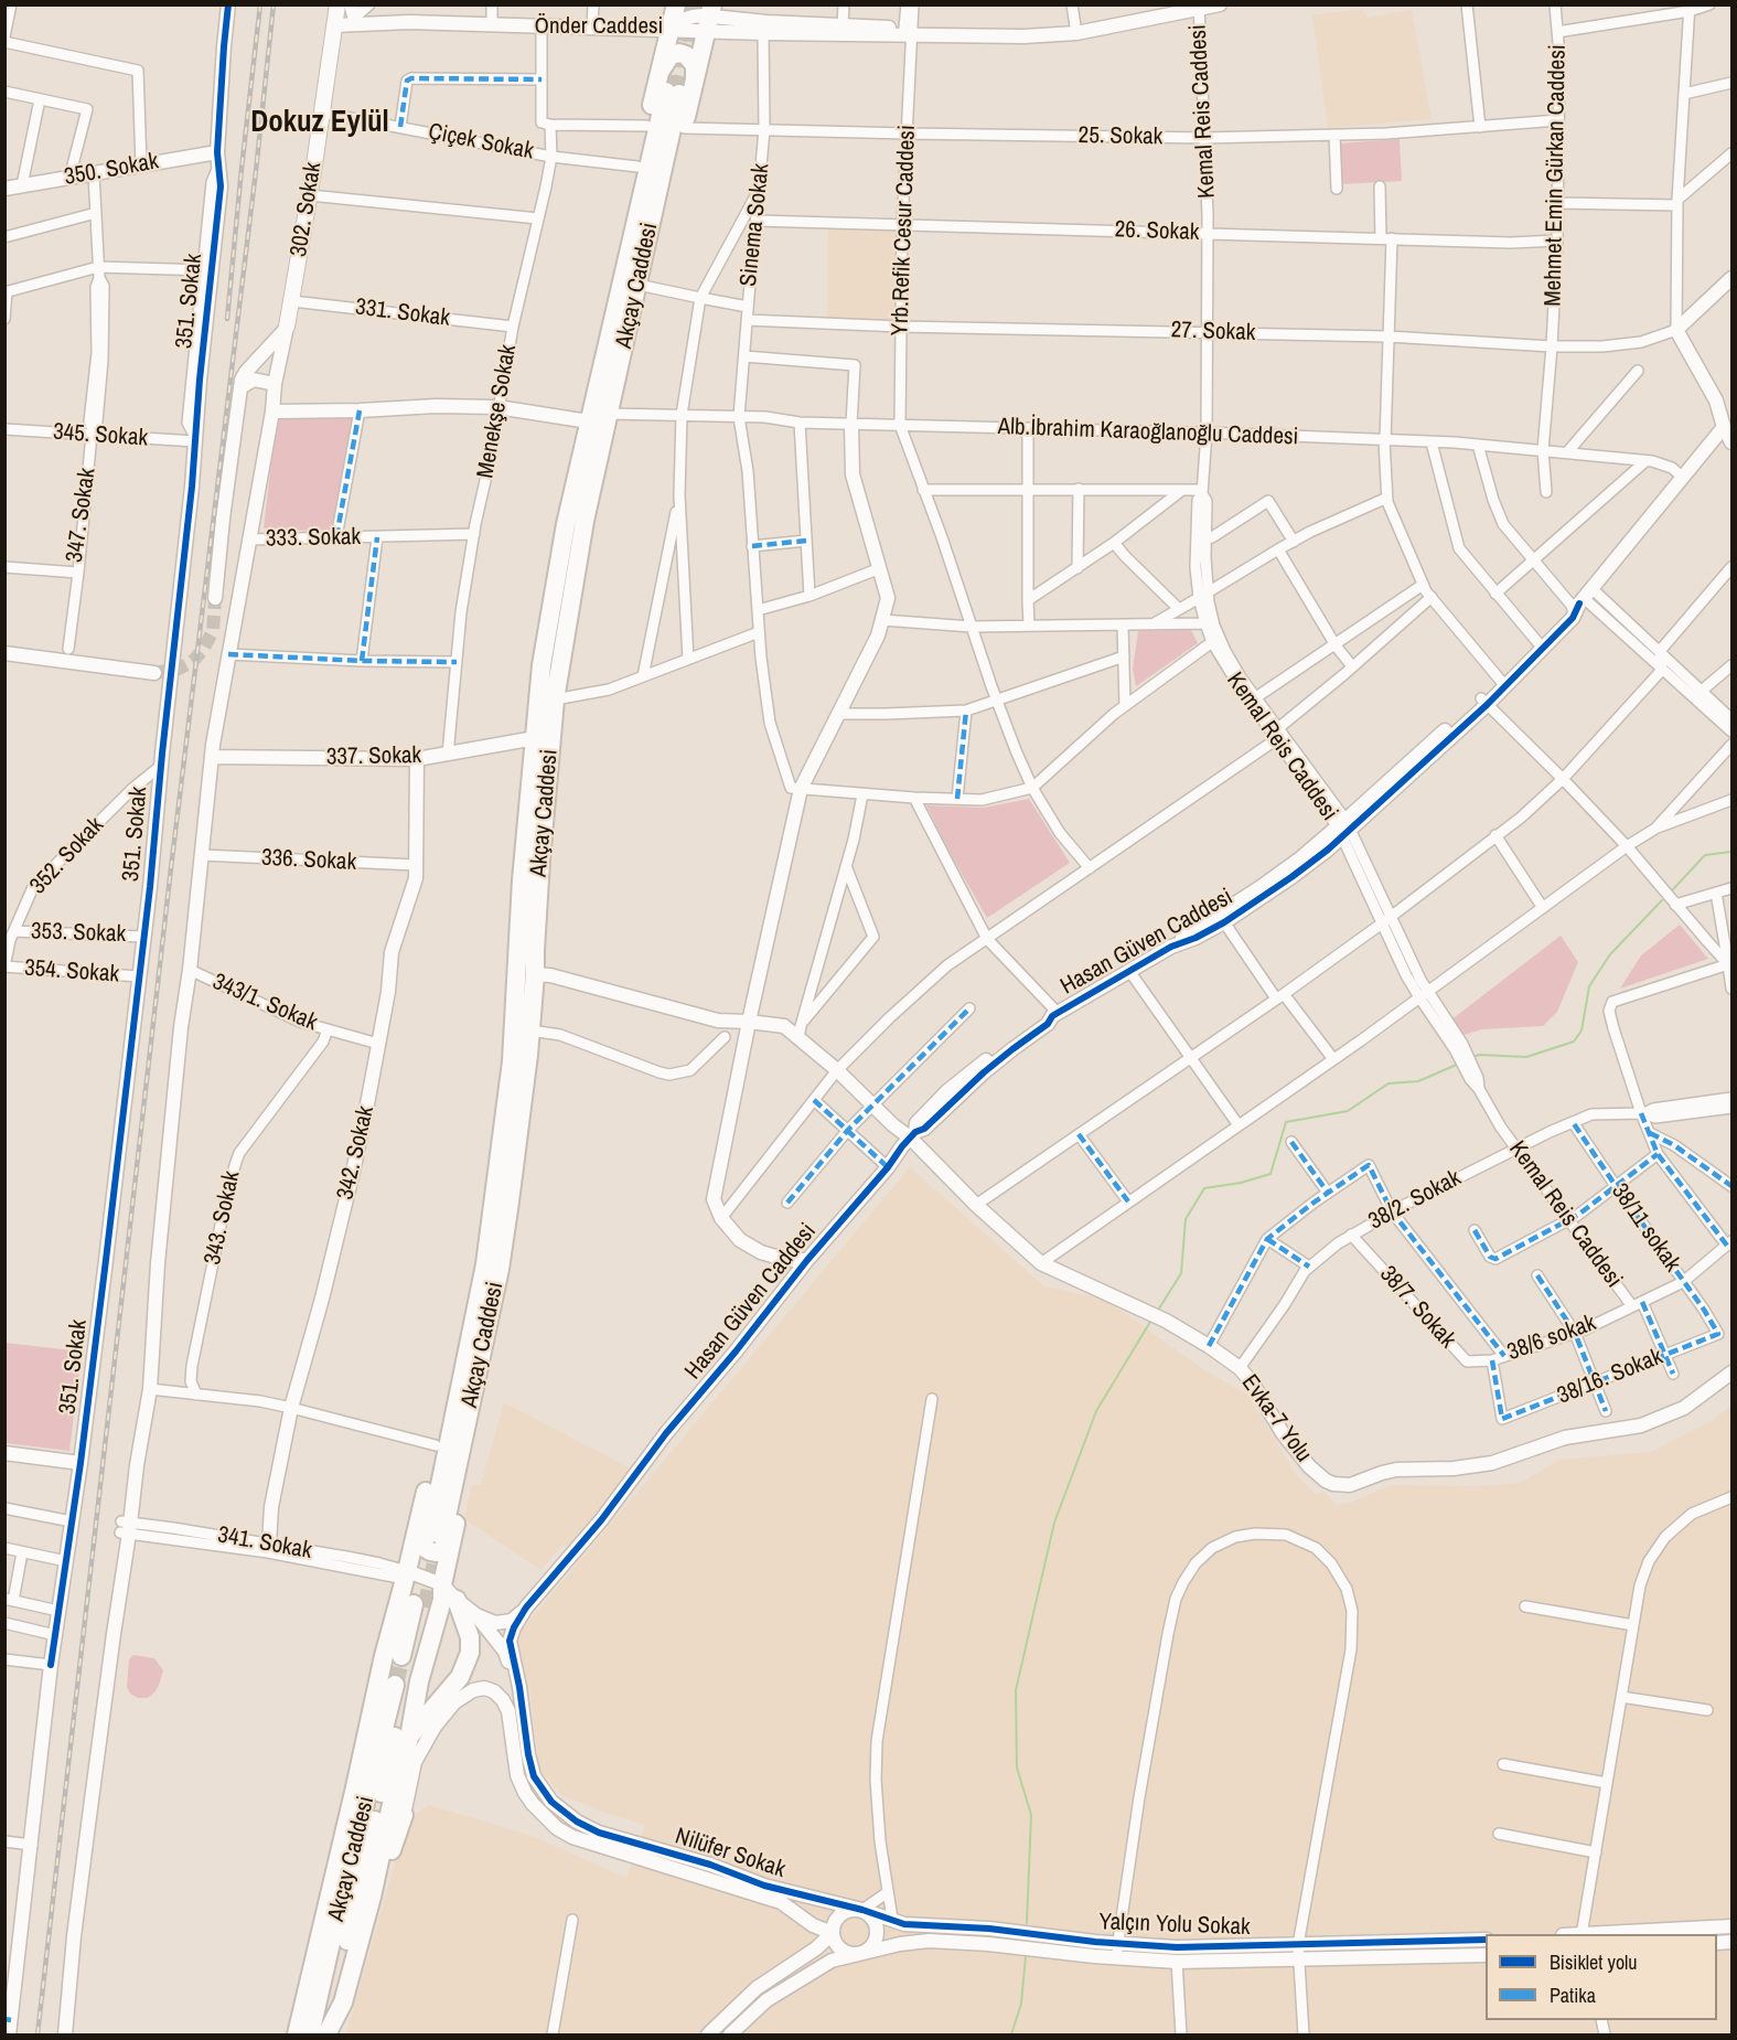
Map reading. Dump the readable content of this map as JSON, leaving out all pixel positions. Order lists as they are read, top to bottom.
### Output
{
  "streets": {
    "highway": ["Akçay Caddesi"],
    "main road": ["302. Sokak"],
    "street": [
      "Önder Caddesi",
      "Kemal Reis Caddesi",
      "25. Sokak",
      "Çiçek Sokak",
      "350. Sokak",
      "Mehmet Emin Gürkan Caddesi",
      "Sinema Sokak",
      "Yrb.Refik Cesur Caddesi",
      "26. Sokak",
      "351. Sokak",
      "331. Sokak",
      "27. Sokak",
      "Menekşe Sokak",
      "Alb.İbrahim Karaoğlanoğlu Caddesi",
      "345. Sokak",
      "347. Sokak",
      "333. Sokak",
      "337. Sokak",
      "352. Sokak",
      "336. Sokak",
      "353. Sokak",
      "Hasan Güven Caddesi",
      "354. Sokak",
      "343/1. Sokak",
      "342. Sokak",
      "38/2. Sokak",
      "343. Sokak",
      "38/11 sokak",
      "38/7. Sokak",
      "38/6 sokak",
      "38/16. Sokak",
      "Evka-7 Yolu",
      "341. Sokak",
      "Nilüfer Sokak",
      "Yalçın Yolu Sokak"
    ]
  },
  "crossings": [
    ["Önder Caddesi", "302. Sokak"],
    ["Kemal Reis Caddesi", "25. Sokak"],
    ["Kemal Reis Caddesi", "26. Sokak"],
    ["Kemal Reis Caddesi", "27. Sokak"],
    ["Kemal Reis Caddesi", "Alb.İbrahim Karaoğlanoğlu Caddesi"],
    ["Kemal Reis Caddesi", "Hasan Güven Caddesi"],
    ["Kemal Reis Caddesi", "38/2. Sokak"],
    ["Kemal Reis Caddesi", "38/6 sokak"],
    ["Kemal Reis Caddesi", "38/16. Sokak"],
    ["25. Sokak", "Mehmet Emin Gürkan Caddesi"],
    ["25. Sokak", "Sinema Sokak"],
    ["25. Sokak", "Yrb.Refik Cesur Caddesi"],
    ["Çiçek Sokak", "302. Sokak"],
    ["Çiçek Sokak", "Menekşe Sokak"],
    ["350. Sokak", "351. Sokak"],
    ["350. Sokak", "347. Sokak"],
    ["Mehmet Emin Gürkan Caddesi", "26. Sokak"],
    ["Mehmet Emin Gürkan Caddesi", "27. Sokak"],
    ["Mehmet Emin Gürkan Caddesi", "Alb.İbrahim Karaoğlanoğlu Caddesi"],
    ["302. Sokak", "331. Sokak"],
    ["Sinema Sokak", "26. Sokak"],
    ["Sinema Sokak", "27. Sokak"],
    ["Sinema Sokak", "Alb.İbrahim Karaoğlanoğlu Caddesi"],
    ["Yrb.Refik Cesur Caddesi", "26. Sokak"],
    ["Yrb.Refik Cesur Caddesi", "27. Sokak"],
    ["Yrb.Refik Cesur Caddesi", "Alb.İbrahim Karaoğlanoğlu Caddesi"],
    ["Akçay Caddesi", "Alb.İbrahim Karaoğlanoğlu Caddesi"],
    ["Akçay Caddesi", "337. Sokak"],
    ["351. Sokak", "345. Sokak"],
    ["351. Sokak", "352. Sokak"],
    ["351. Sokak", "353. Sokak"],
    ["351. Sokak", "354. Sokak"],
    ["331. Sokak", "Menekşe Sokak"],
    ["Menekşe Sokak", "333. Sokak"],
    ["Menekşe Sokak", "337. Sokak"],
    ["Alb.İbrahim Karaoğlanoğlu Caddesi", "Hasan Güven Caddesi"],
    ["345. Sokak", "347. Sokak"],
    ["337. Sokak", "342. Sokak"],
    ["352. Sokak", "353. Sokak"],
    ["352. Sokak", "354. Sokak"],
    ["336. Sokak", "342. Sokak"],
    ["Hasan Güven Caddesi", "Evka-7 Yolu"],
    ["343/1. Sokak", "342. Sokak"],
    ["343/1. Sokak", "343. Sokak"],
    ["342. Sokak", "341. Sokak"],
    ["38/2. Sokak", "38/11 sokak"],
    ["38/2. Sokak", "38/7. Sokak"],
    ["38/2. Sokak", "Evka-7 Yolu"],
    ["38/11 sokak", "38/6 sokak"],
    ["38/11 sokak", "38/16. Sokak"],
    ["38/7. Sokak", "38/6 sokak"],
    ["38/7. Sokak", "38/16. Sokak"],
    ["38/6 sokak", "38/16. Sokak"],
    ["Nilüfer Sokak", "Yalçın Yolu Sokak"]
  ],
  "districts": ["Dokuz Eylül"],
  "legend": ["Bisiklet yolu", "Patika"]
}
